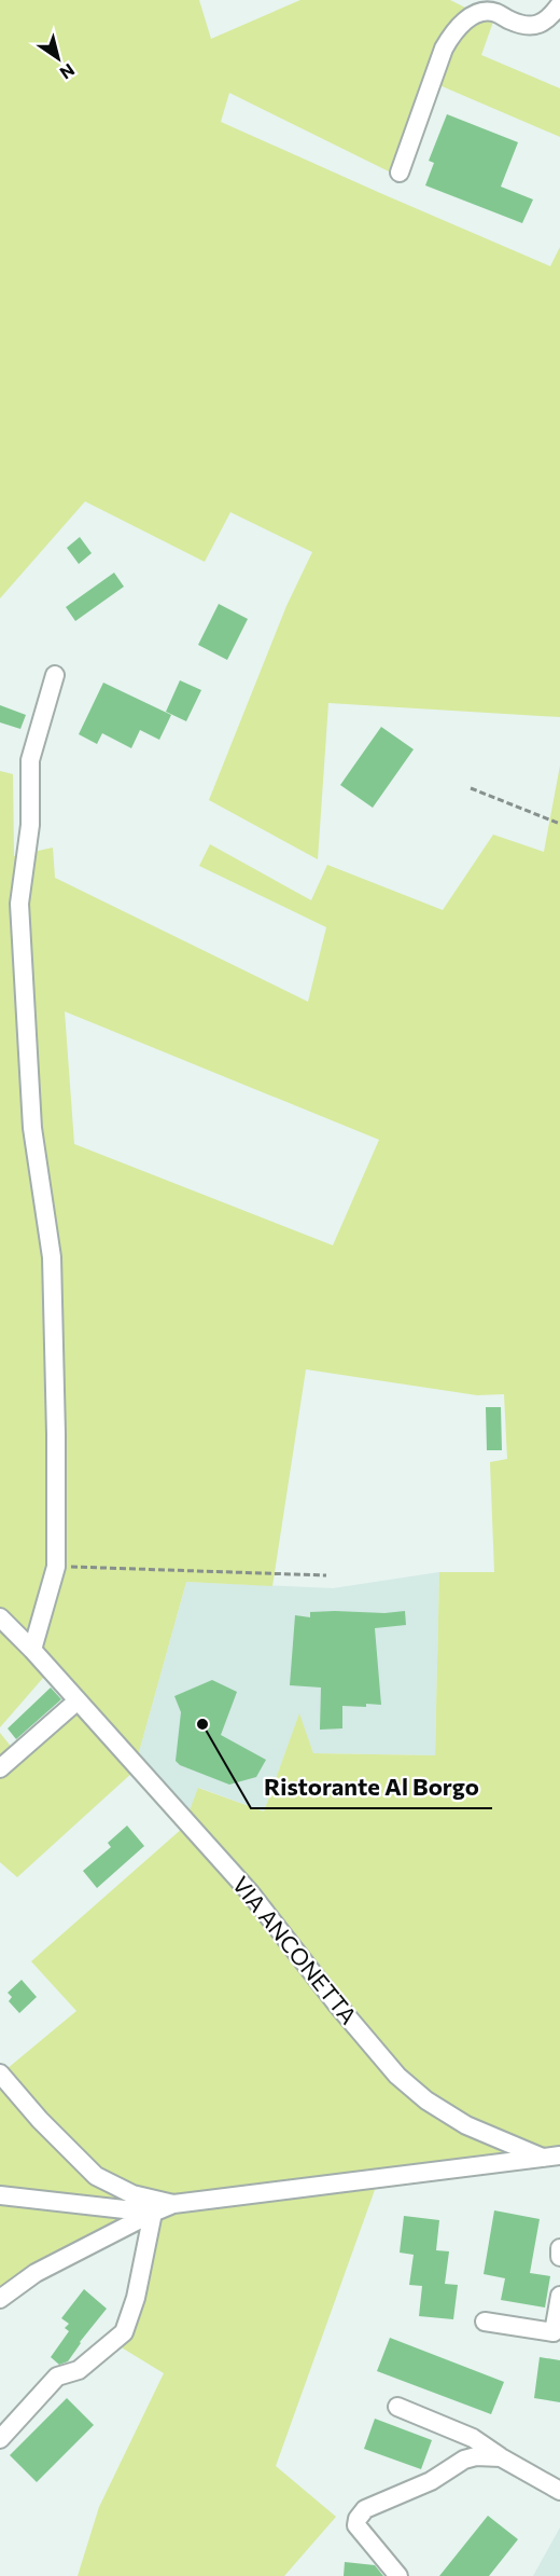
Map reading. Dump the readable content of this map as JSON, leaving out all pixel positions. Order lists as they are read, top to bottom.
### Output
{
  "streets": {
    "street": ["VIA ANCONETTA"]
  },
  "places": ["Ristorante Al Borgo"],
  "north": "bottom right"
}
